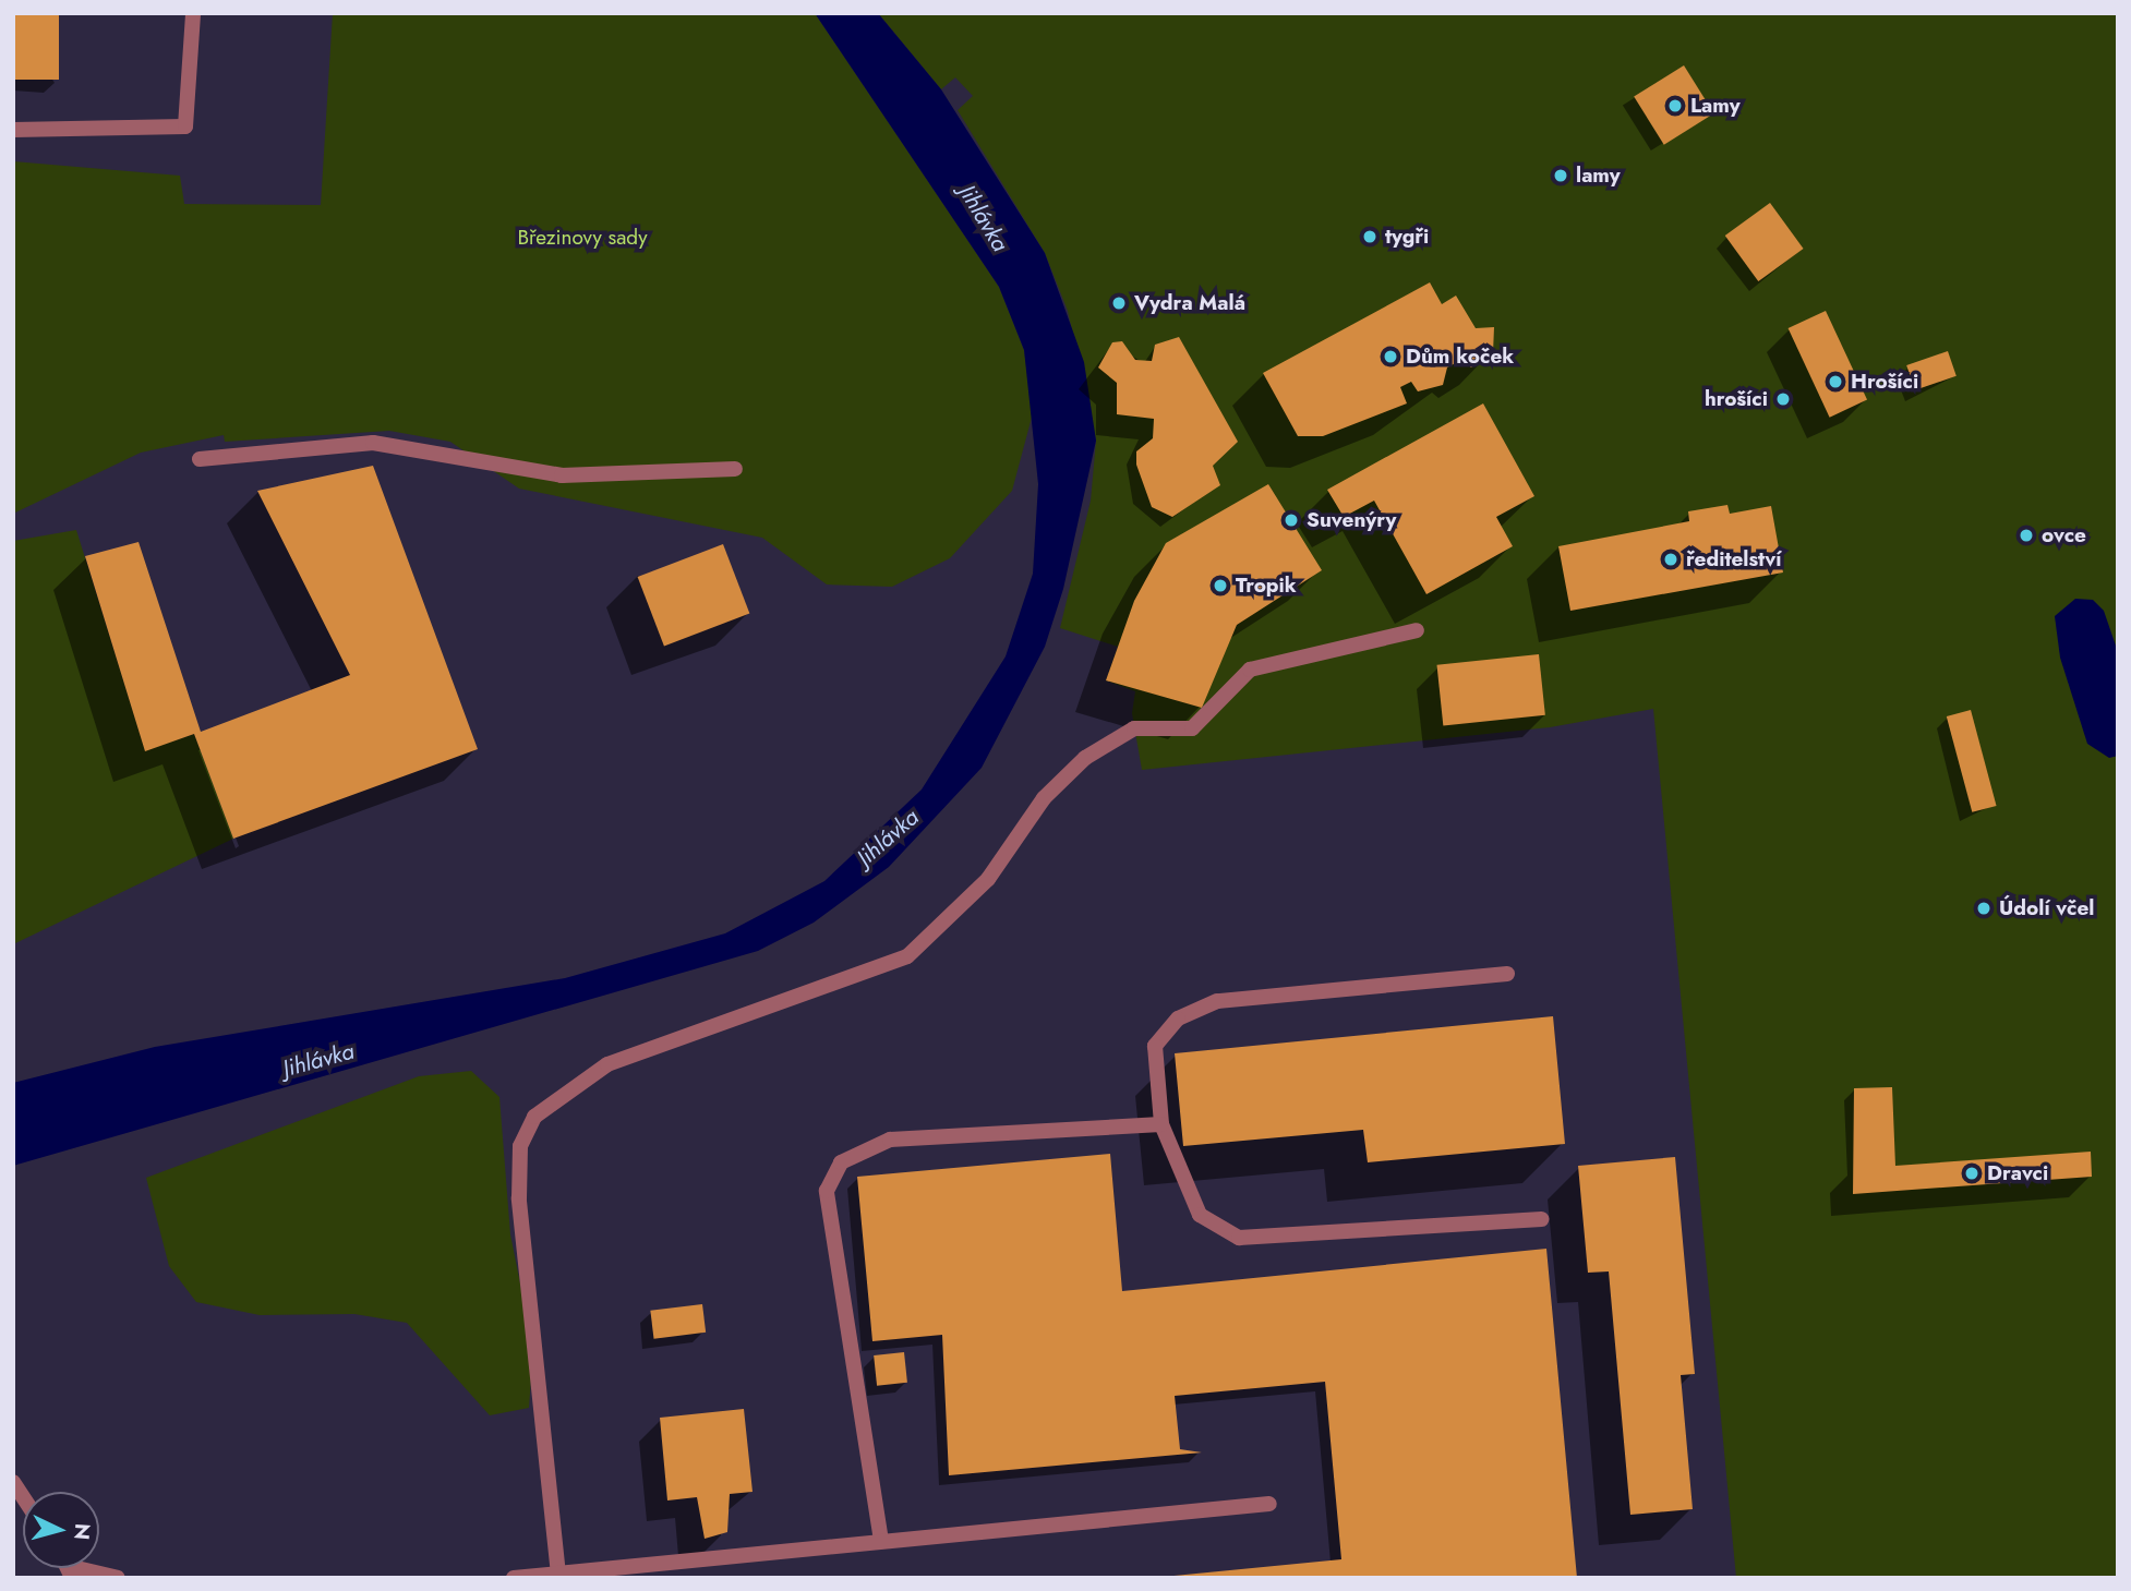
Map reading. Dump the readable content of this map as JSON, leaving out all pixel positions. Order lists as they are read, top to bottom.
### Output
{
  "water": ["Jihlávka"],
  "parks": ["Březinovy sady"],
  "places": [
    "Lamy",
    "lamy",
    "tygři",
    "Vydra Malá",
    "Dům koček",
    "Hrošíci",
    "hrošíci",
    "Suvenýry",
    "ovce",
    "ředitelství",
    "Tropik",
    "Údolí včel",
    "Dravci"
  ],
  "north": "right"
}
